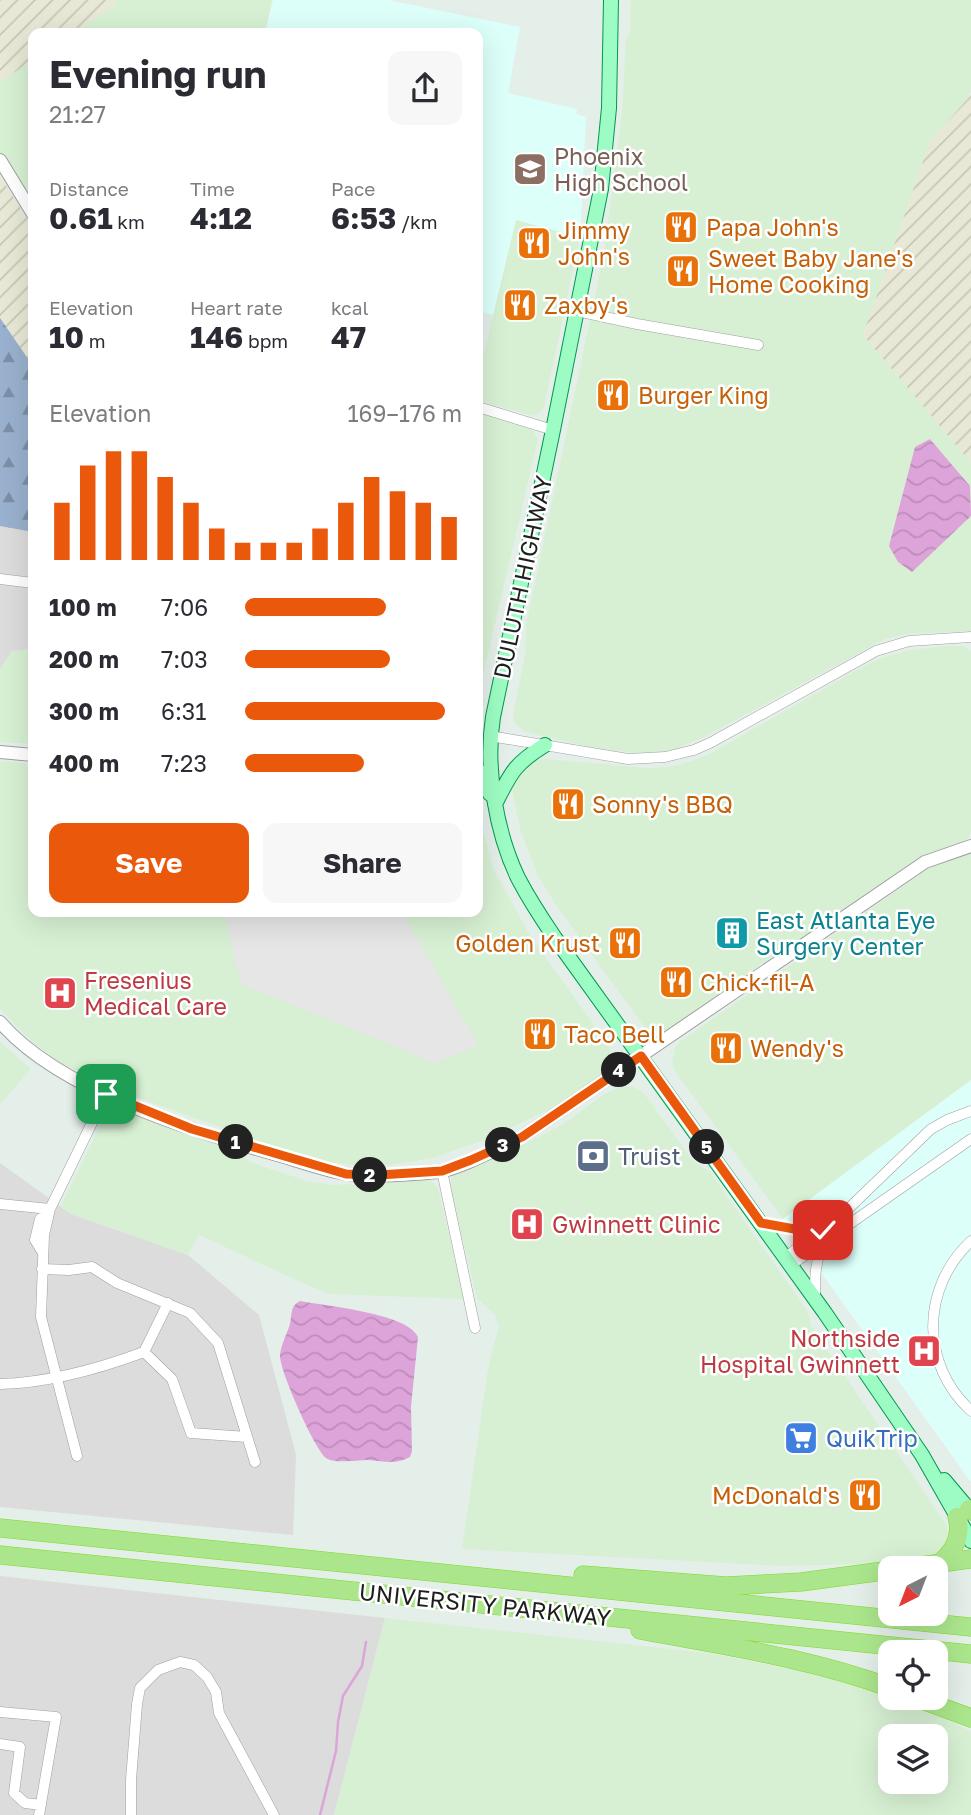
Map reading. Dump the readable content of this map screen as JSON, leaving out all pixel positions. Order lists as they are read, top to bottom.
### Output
{
  "streets": {
    "highway": ["UNIVERSITY PARKWAY"],
    "main road": ["DULUTH HIGHWAY"]
  },
  "places": {
    "school or university": ["Phoenix High School"],
    "restaurant": [
      "Papa John's",
      "Jimmy John's",
      "Sweet Baby Jane's Home Cooking",
      "Zaxby's",
      "Burger King",
      "Sonny's BBQ",
      "Golden Krust",
      "Chick-fil-A",
      "Taco Bell",
      "Wendy's",
      "McDonald's"
    ],
    "building": ["East Atlanta Eye Surgery Center"],
    "hospital": ["Fresenius Medical Care", "Gwinnett Clinic", "Northside Hospital Gwinnett"],
    "bank": ["Truist"],
    "supermarket": ["QuikTrip"]
  },
  "north": "bottom left",
  "page": {
    "heading": ["Evening run", "21:27"],
    "stats": [
      ["Distance", "0.61 km"],
      ["Time", "4:12"],
      ["Pace", "6:53 /km"],
      ["Elevation", "10 m"],
      ["Heart rate", "146 bpm"],
      ["kcal", "47"]
    ],
    "chart": ["Elevation", "169–176 m"],
    "list": [
      {
        "name": "100 m",
        "note": "7:06"
      },
      {
        "name": "200 m",
        "note": "7:03"
      },
      {
        "name": "300 m",
        "note": "6:31"
      },
      {
        "name": "400 m",
        "note": "7:23"
      }
    ],
    "buttons": ["Save", "Share"],
    "pins": [
      "4",
      "1",
      "3",
      "5",
      "2"
    ]
  }
}
